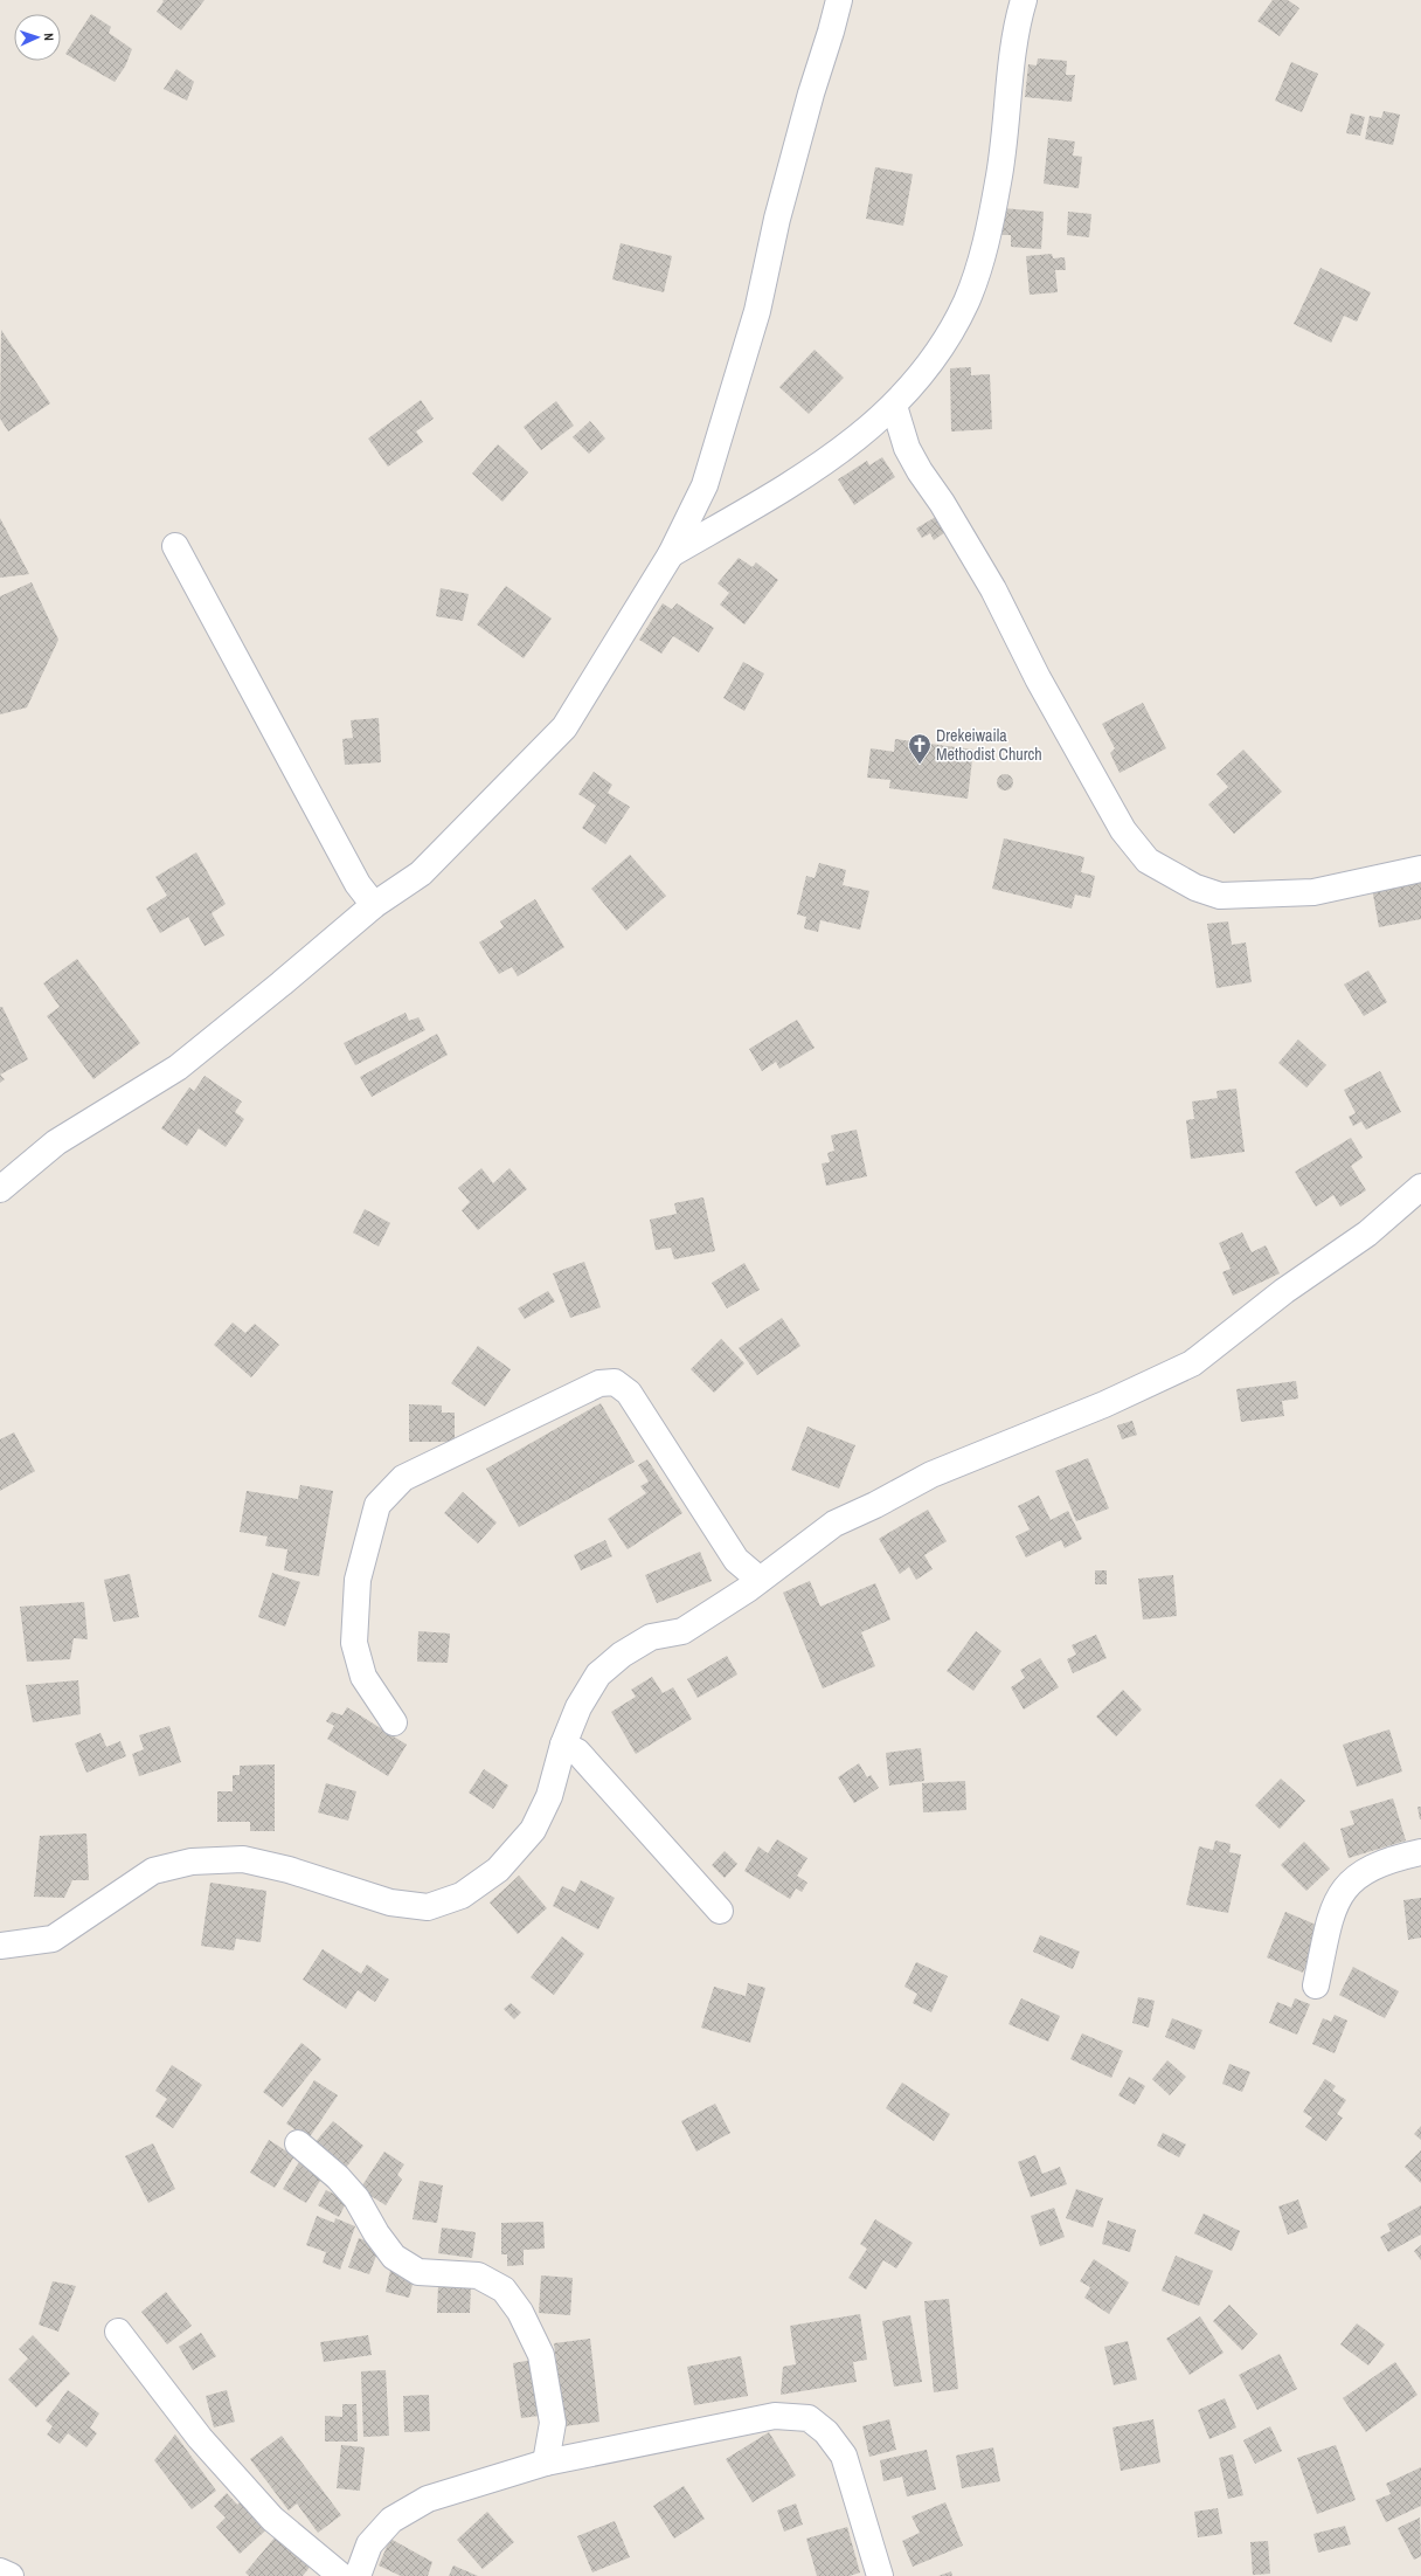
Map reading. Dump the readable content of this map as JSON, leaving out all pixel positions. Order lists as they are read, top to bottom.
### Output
{
  "places": {
    "church": ["Drekeiwaila Methodist Church"]
  },
  "north": "right"
}
